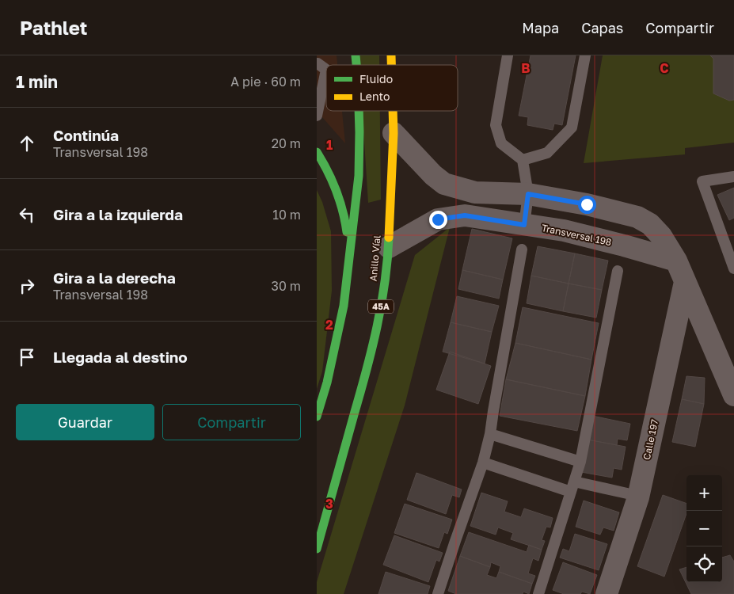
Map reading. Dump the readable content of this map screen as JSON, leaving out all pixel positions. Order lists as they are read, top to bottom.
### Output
{
  "streets": {
    "highway": ["Anillo Víal", "45A"],
    "street": ["Transversal 198", "Calle 197"]
  },
  "crossings": [
    ["Transversal 198", "Anillo Víal"]
  ],
  "legend": ["Fluido", "Lento"],
  "page": {
    "header": "Pathlet",
    "nav": ["Mapa", "Capas", "Compartir"],
    "heading": ["1 min", "A pie · 60 m"],
    "list": [
      ["Continúa", "Transversal 198", "20 m"],
      ["Gira a la izquierda", "10 m"],
      ["Gira a la derecha", "Transversal 198", "30 m"],
      "Llegada al destino"
    ],
    "buttons": ["Guardar", "Compartir"],
    "map_buttons": ["+", "−"]
  },
  "grid": {
    "columns": ["B", "C"],
    "rows": ["1", "2", "3"]
  }
}
